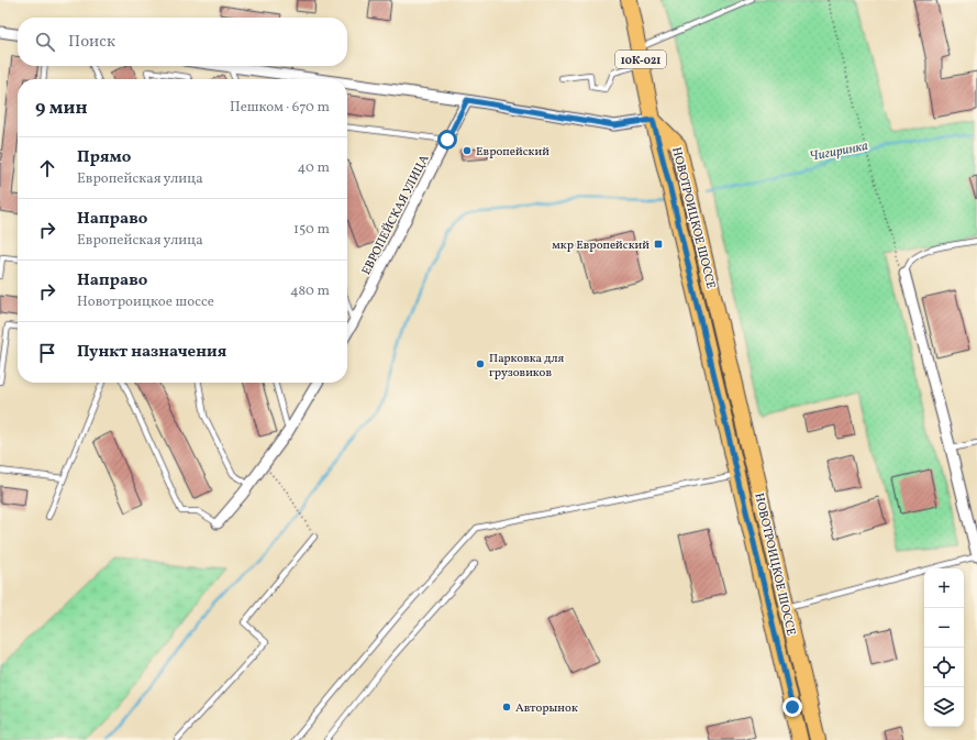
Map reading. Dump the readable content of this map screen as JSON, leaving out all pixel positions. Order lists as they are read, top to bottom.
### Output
{
  "streets": {
    "main road": ["10К-021", "НОВОТРОИЦКОЕ ШОССЕ"],
    "street": ["ЕВРОПЕЙСКАЯ УЛИЦА"]
  },
  "crossings": [
    ["10К-021", "НОВОТРОИЦКОЕ ШОССЕ"]
  ],
  "water": ["Чигиринка"],
  "places": {
    "other": ["Европейский", "Парковка для грузовиков", "Авторынок"],
    "transit": ["мкр Европейский"]
  },
  "page": {
    "search": "Поиск",
    "heading": ["9 мин", "Пешком · 670 m"],
    "list": [
      ["Прямо", "Европейская улица", "40 m"],
      ["Направо", "Европейская улица", "150 m"],
      ["Направо", "Новотроицкое шоссе", "480 m"],
      "Пункт назначения"
    ],
    "map_buttons": ["+", "−"]
  }
}
